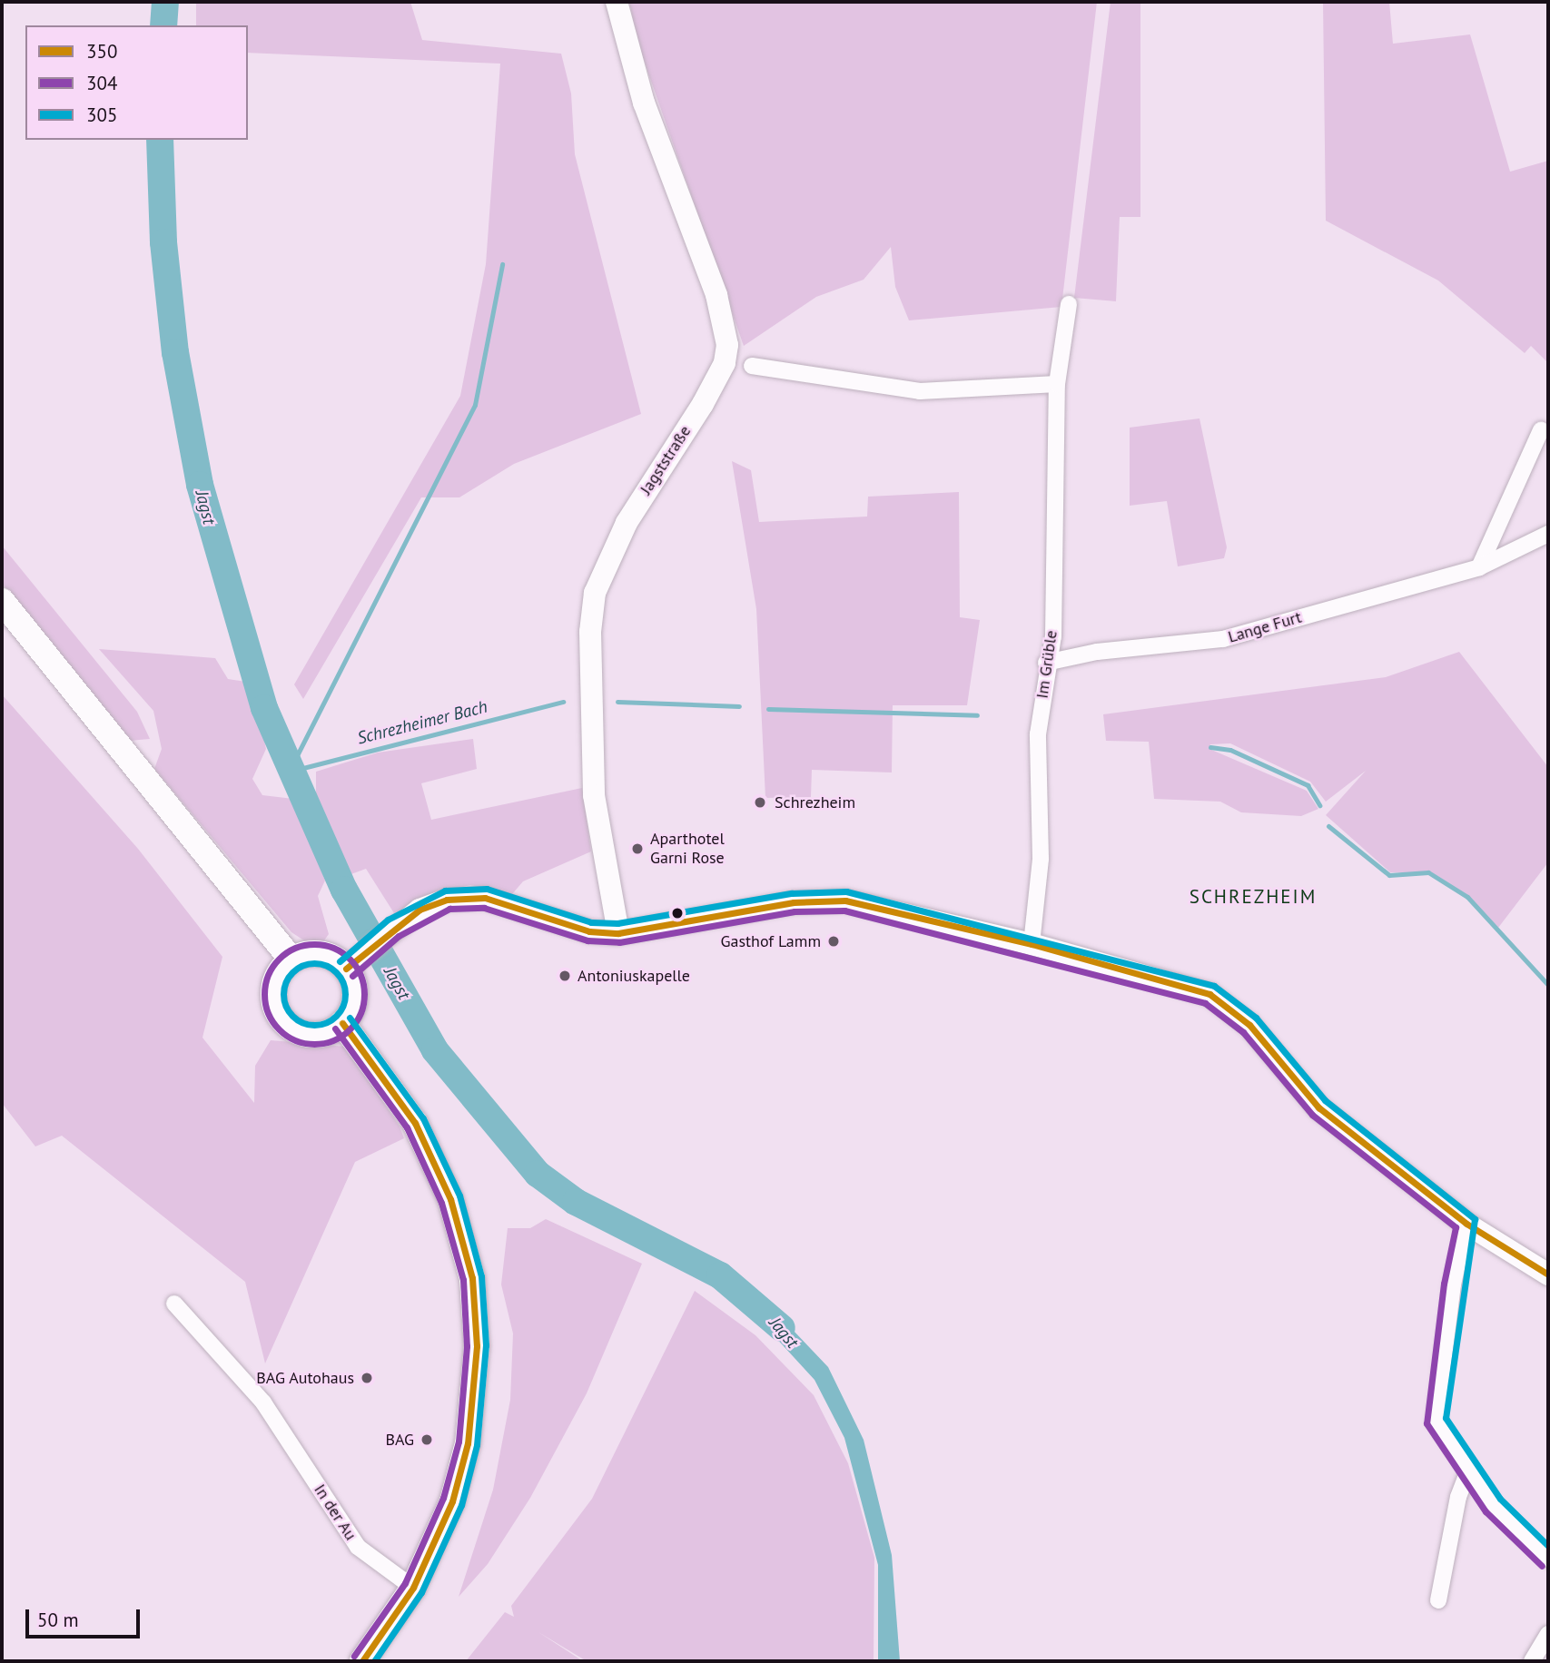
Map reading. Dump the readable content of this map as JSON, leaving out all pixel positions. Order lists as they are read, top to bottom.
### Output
{
  "streets": {
    "main road": ["Jagststraße"],
    "street": ["Lange Furt", "Im Grüble", "In der Au"]
  },
  "crossings": [
    ["Lange Furt", "Im Grüble"]
  ],
  "districts": ["SCHREZHEIM"],
  "water": ["Jagst", "Schrezheimer Bach"],
  "places": [
    "Schrezheim",
    "Aparthotel Garni Rose",
    "Gasthof Lamm",
    "Antoniuskapelle",
    "BAG Autohaus",
    "BAG"
  ],
  "lines": ["transit line 305", "transit line 350", "transit line 304"],
  "legend": ["350", "304", "305"],
  "scale_bar": "50 m"
}
